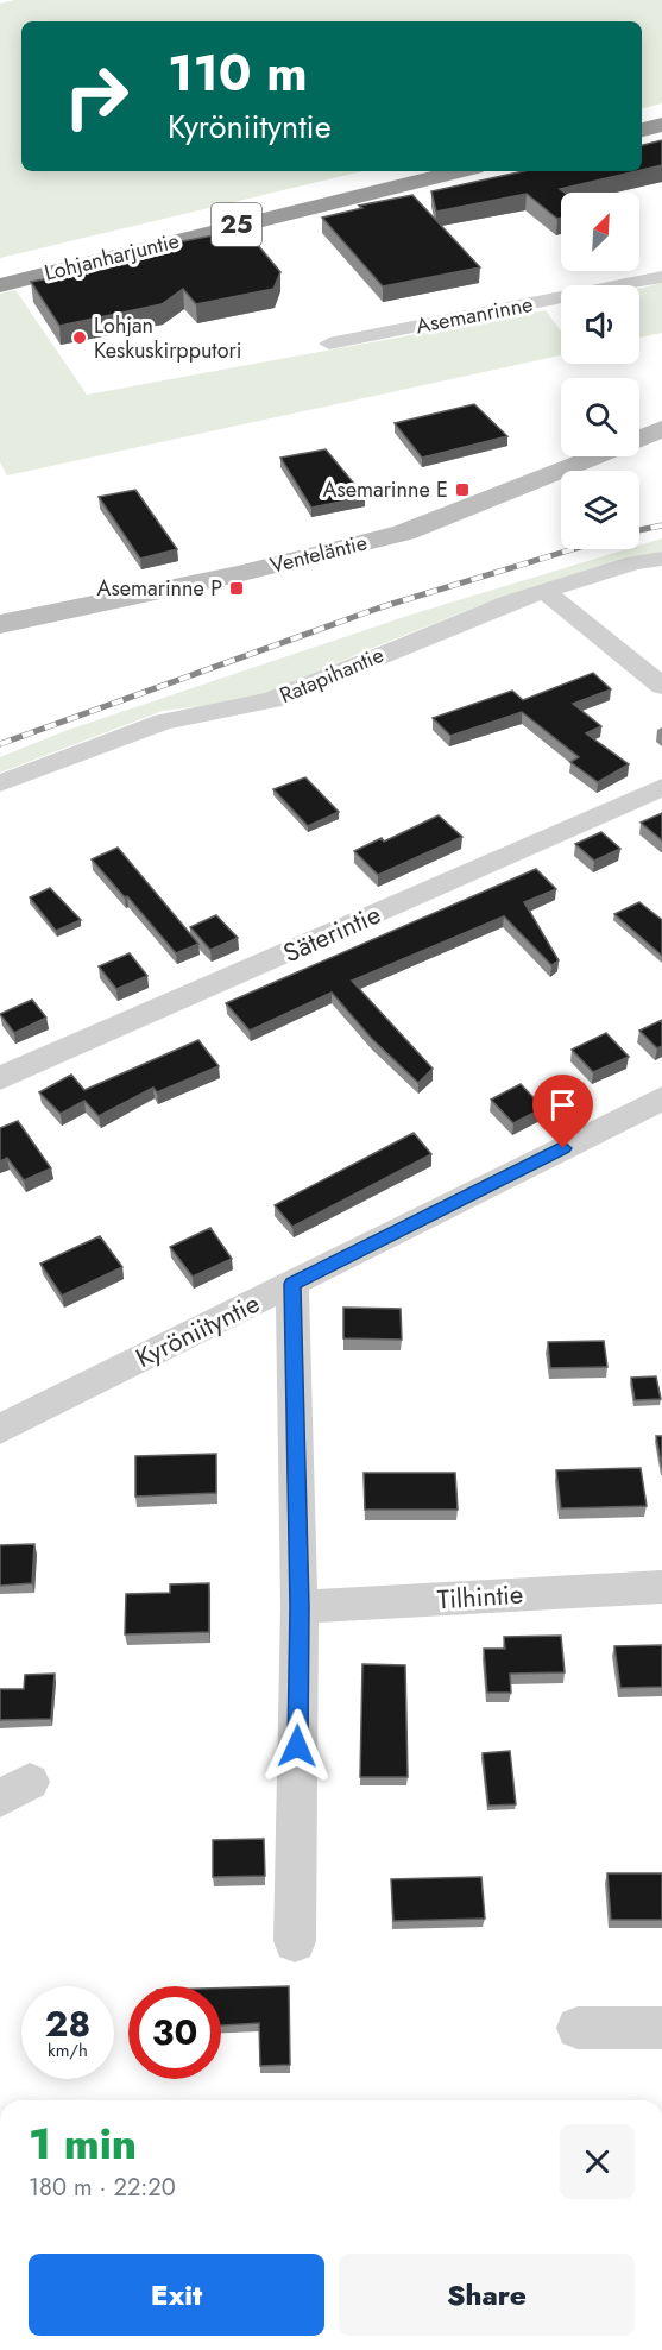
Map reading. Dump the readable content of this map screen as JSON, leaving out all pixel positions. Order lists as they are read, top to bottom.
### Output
{
  "streets": {
    "highway": ["25", "Lohjanharjuntie"],
    "street": [
      "Asemanrinne",
      "Venteläntie",
      "Ratapihantie",
      "Säterintie",
      "Kyröniityntie",
      "Tilhintie"
    ]
  },
  "places": {
    "other": ["Lohjan Keskuskirpputori"],
    "transit": ["Asemarinne E", "Asemarinne P"]
  },
  "north": "top right",
  "page": {
    "turn": ["110 m", "Kyröniityntie"],
    "speed": "28 km/h",
    "limit": "30",
    "heading": ["1 min", "180 m · 22:20"],
    "buttons": ["Exit", "Share"]
  }
}
